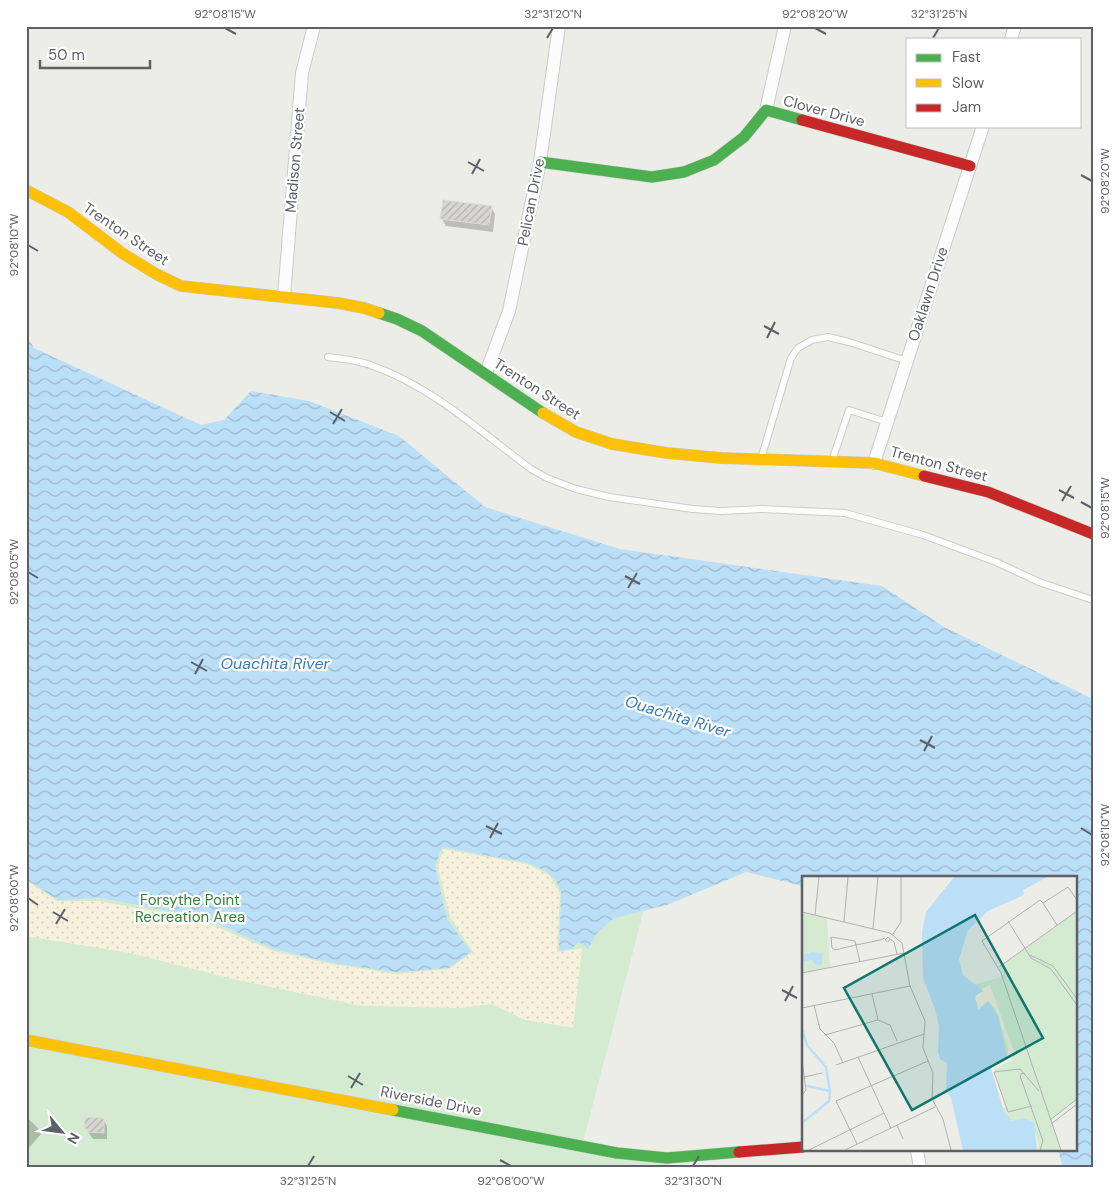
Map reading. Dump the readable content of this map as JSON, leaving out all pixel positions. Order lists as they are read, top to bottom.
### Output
{
  "streets": {
    "street": [
      "Clover Drive",
      "Madison Street",
      "Pelican Drive",
      "Trenton Street",
      "Oaklawn Drive",
      "Riverside Drive"
    ]
  },
  "crossings": [
    ["Clover Drive", "Pelican Drive"],
    ["Clover Drive", "Oaklawn Drive"],
    ["Madison Street", "Trenton Street"],
    ["Pelican Drive", "Trenton Street"],
    ["Trenton Street", "Oaklawn Drive"]
  ],
  "water": ["Ouachita River"],
  "parks": ["Forsythe Point Recreation Area"],
  "legend": ["Fast", "Slow", "Jam"],
  "scale_bar": "50 m",
  "north": "bottom right",
  "coordinates": [
    "92°08'15\"W",
    "32°31'20\"N",
    "92°08'20\"W",
    "32°31'25\"N",
    "92°08'10\"W",
    "92°08'05\"W",
    "92°08'00\"W",
    "32°31'30\"N"
  ]
}
